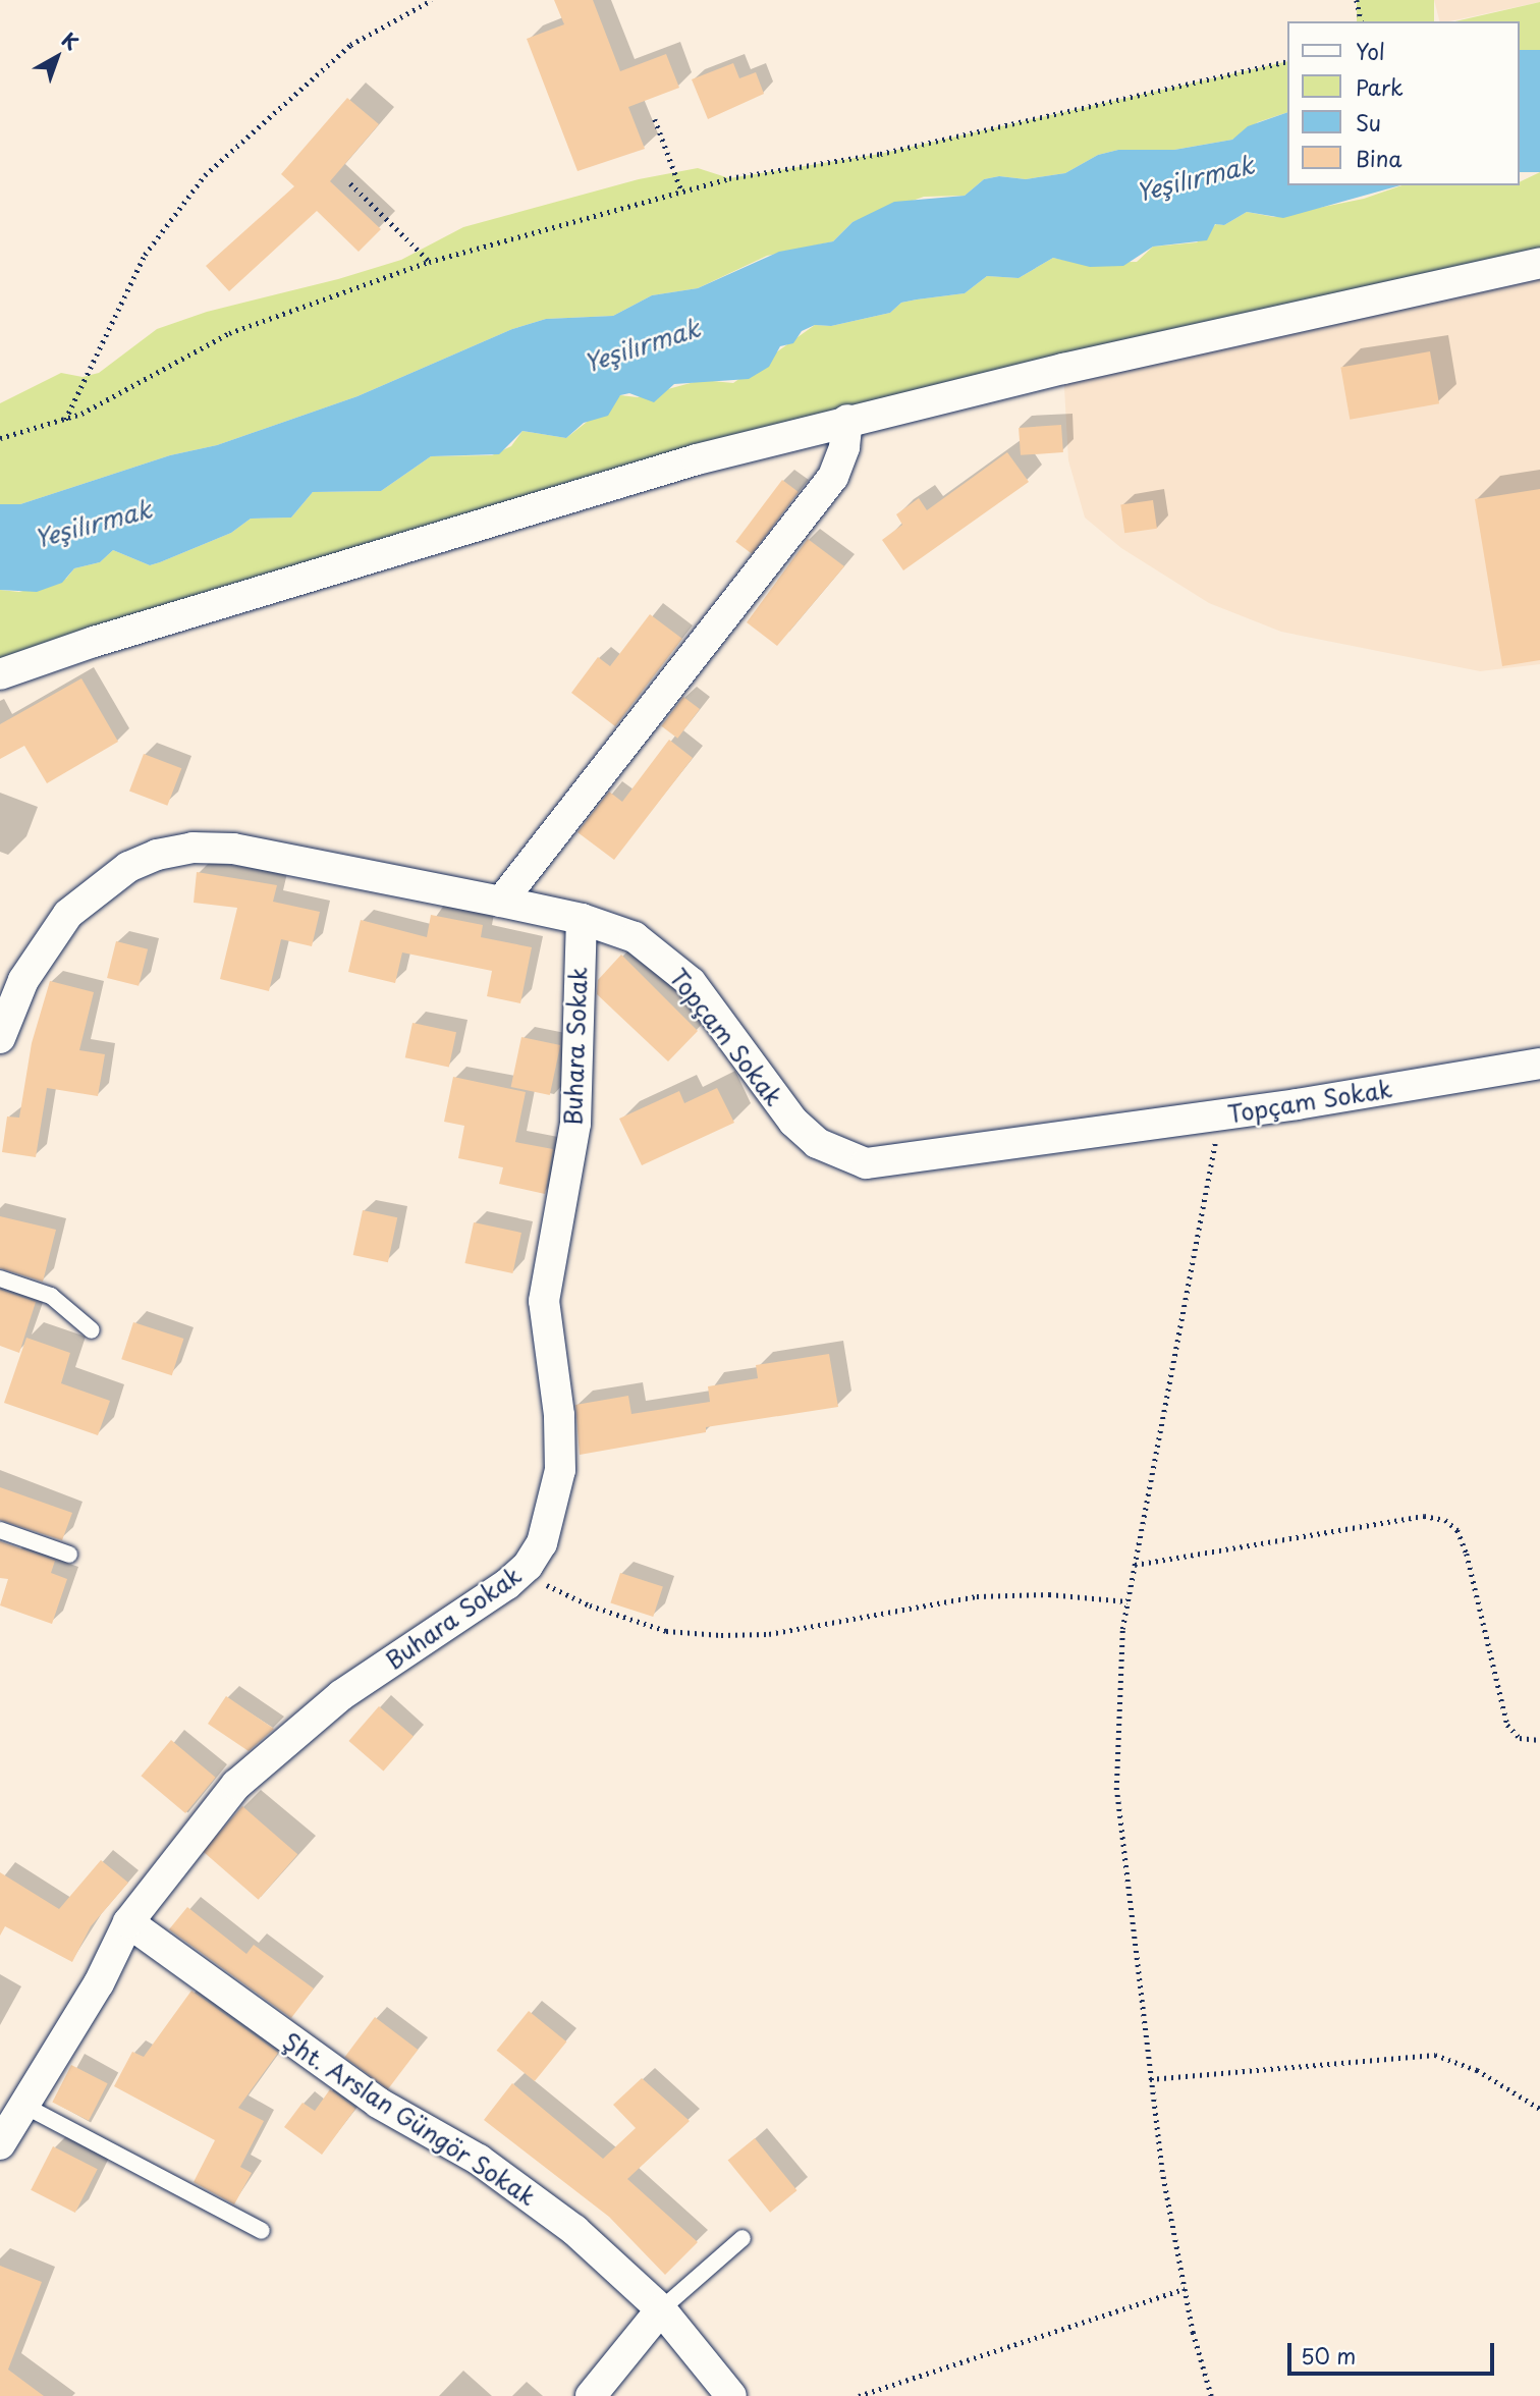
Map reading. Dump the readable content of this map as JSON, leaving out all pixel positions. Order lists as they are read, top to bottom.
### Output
{
  "streets": {
    "street": ["Topçam Sokak", "Buhara Sokak", "Şht. Arslan Güngör Sokak"]
  },
  "crossings": [
    ["Topçam Sokak", "Buhara Sokak"],
    ["Buhara Sokak", "Şht. Arslan Güngör Sokak"]
  ],
  "water": ["Yeşilırmak"],
  "legend": [
    "Yol",
    "Park",
    "Su",
    "Bina"
  ],
  "scale_bar": "50 m",
  "north": "top right"
}
